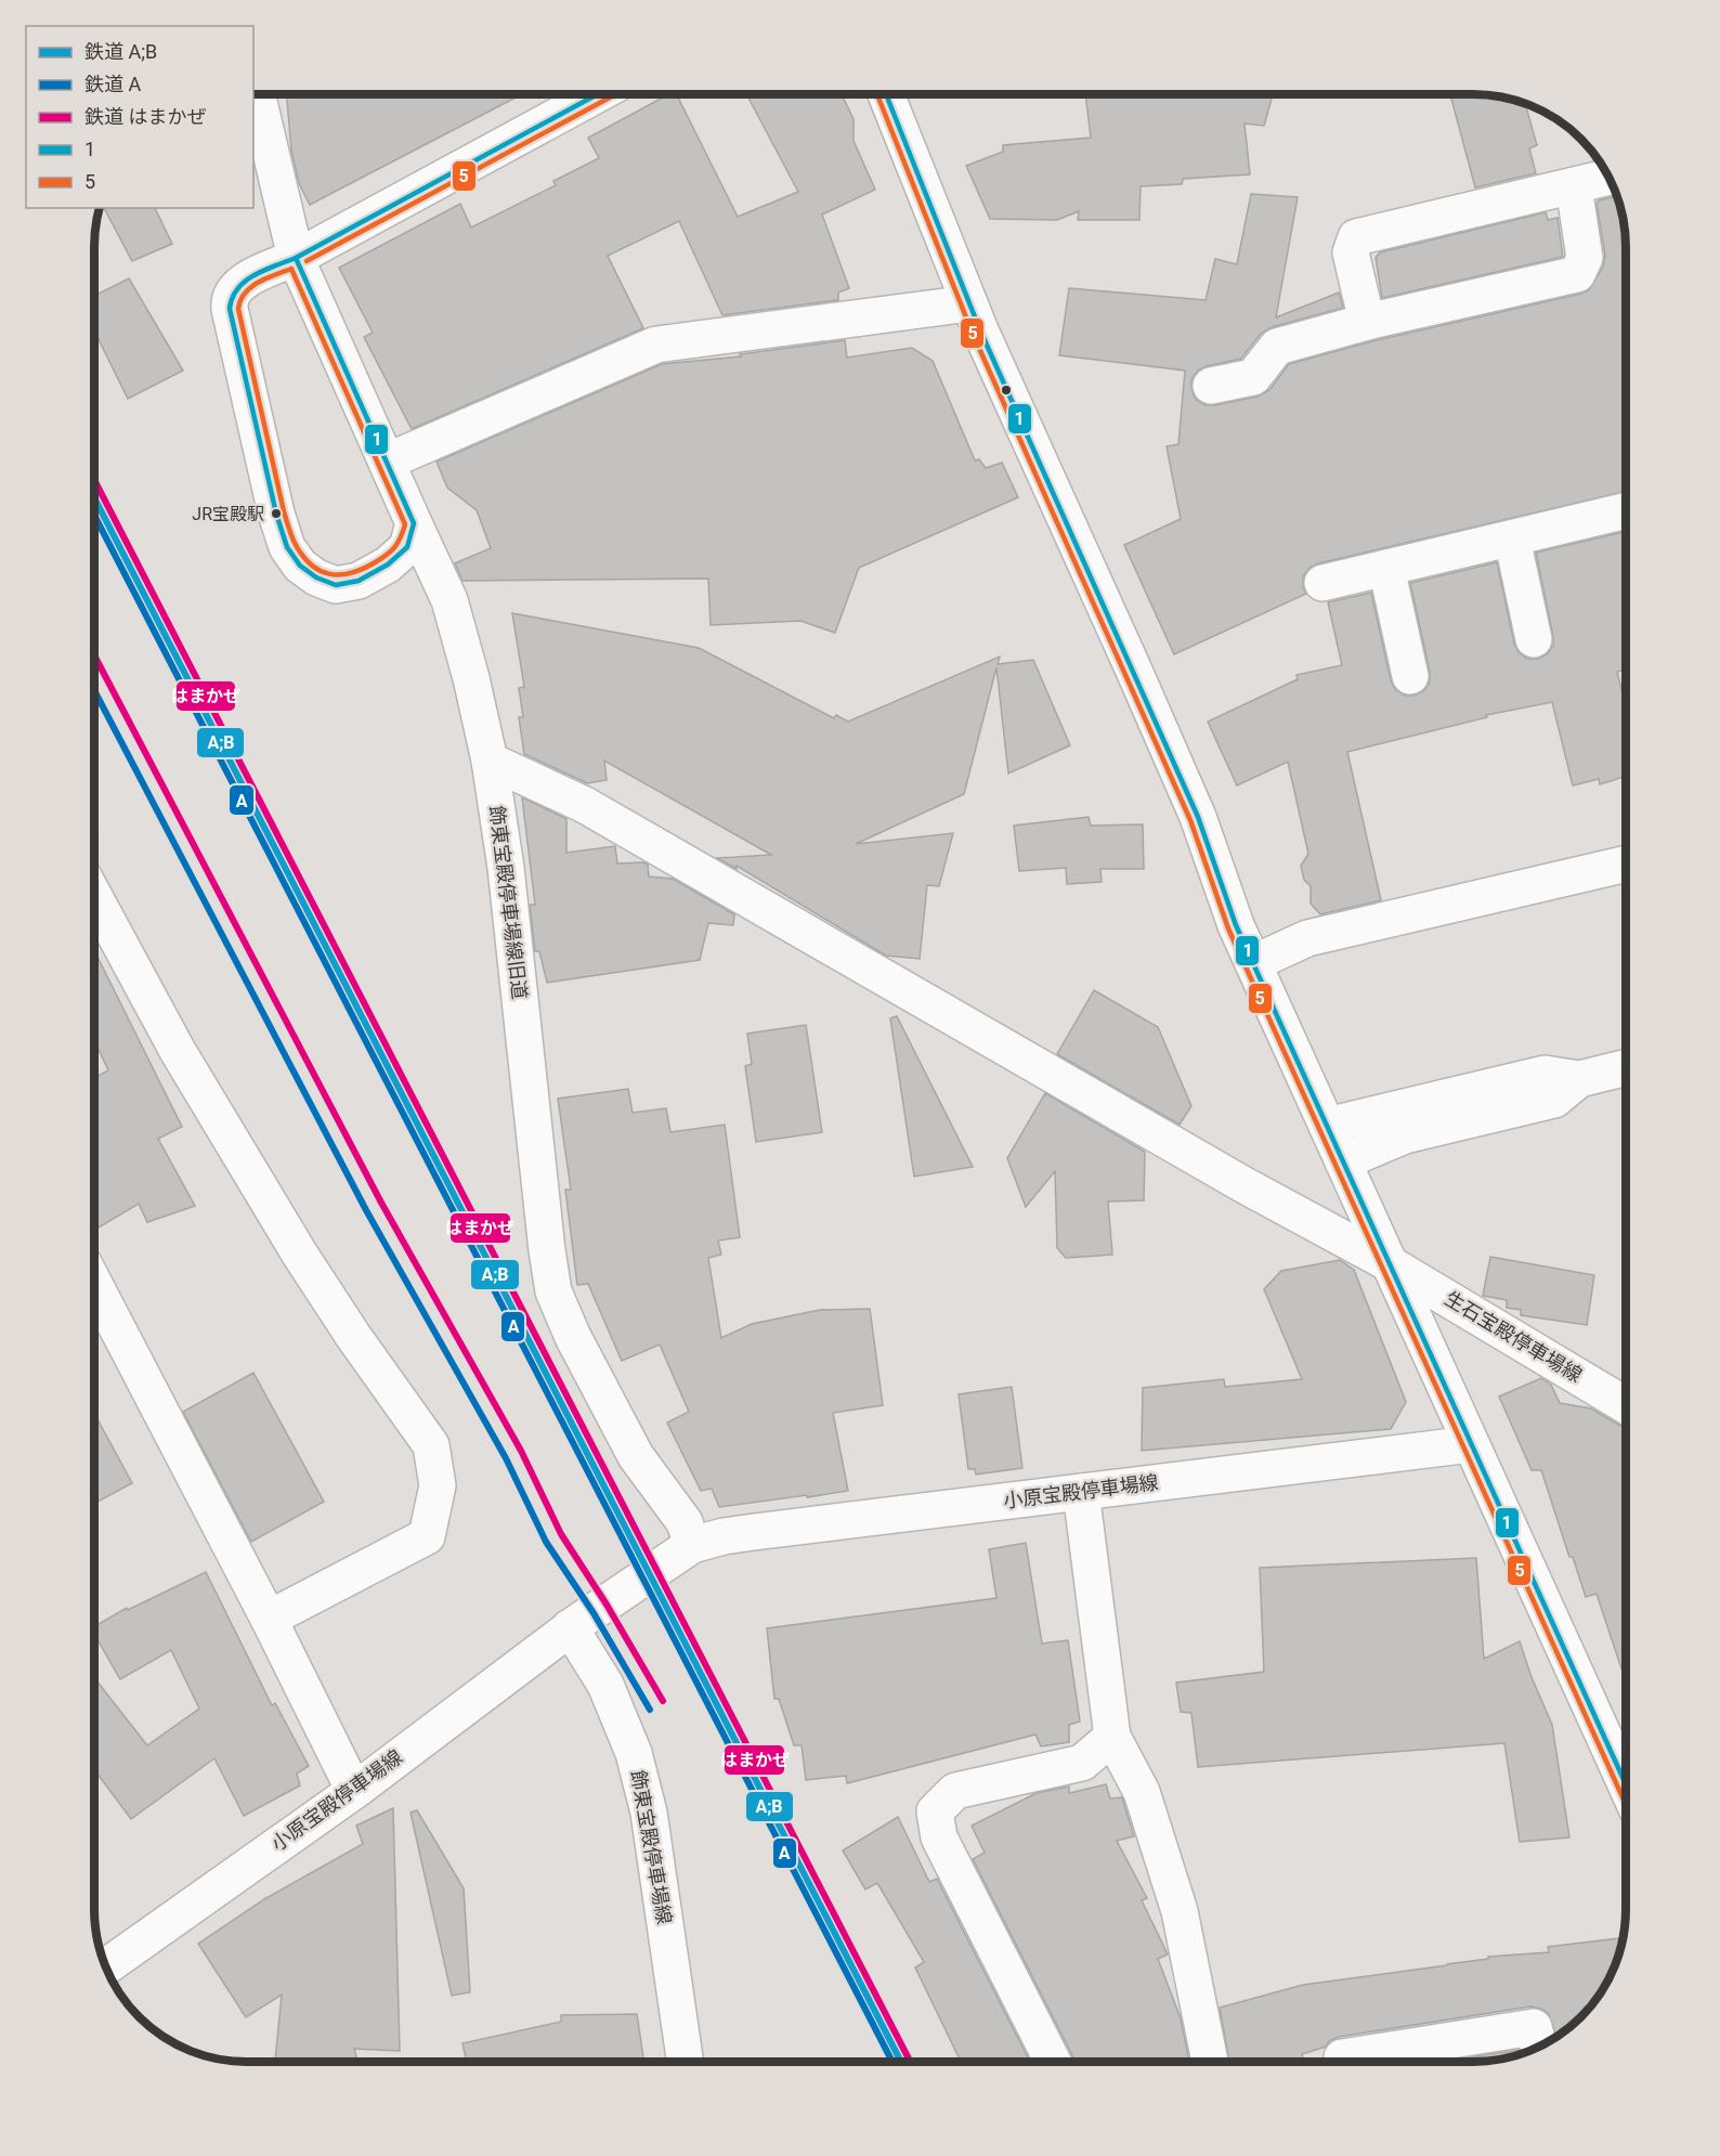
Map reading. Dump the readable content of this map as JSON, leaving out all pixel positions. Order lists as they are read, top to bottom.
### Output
{
  "streets": {
    "main road": [
      "飾東宝殿停車場線旧道",
      "生石宝殿停車場線",
      "小原宝殿停車場線",
      "飾東宝殿停車場線"
    ]
  },
  "crossings": [
    ["飾東宝殿停車場線旧道", "生石宝殿停車場線"],
    ["飾東宝殿停車場線旧道", "小原宝殿停車場線"],
    ["小原宝殿停車場線", "飾東宝殿停車場線"]
  ],
  "places": ["JR宝殿駅"],
  "lines": [
    "transit line 1",
    "transit line 5",
    "rail line はまかぜ",
    "rail line A;B",
    "rail line A"
  ],
  "legend": [
    "鉄道 A;B",
    "鉄道 A",
    "鉄道 はまかぜ",
    "1",
    "5"
  ]
}
